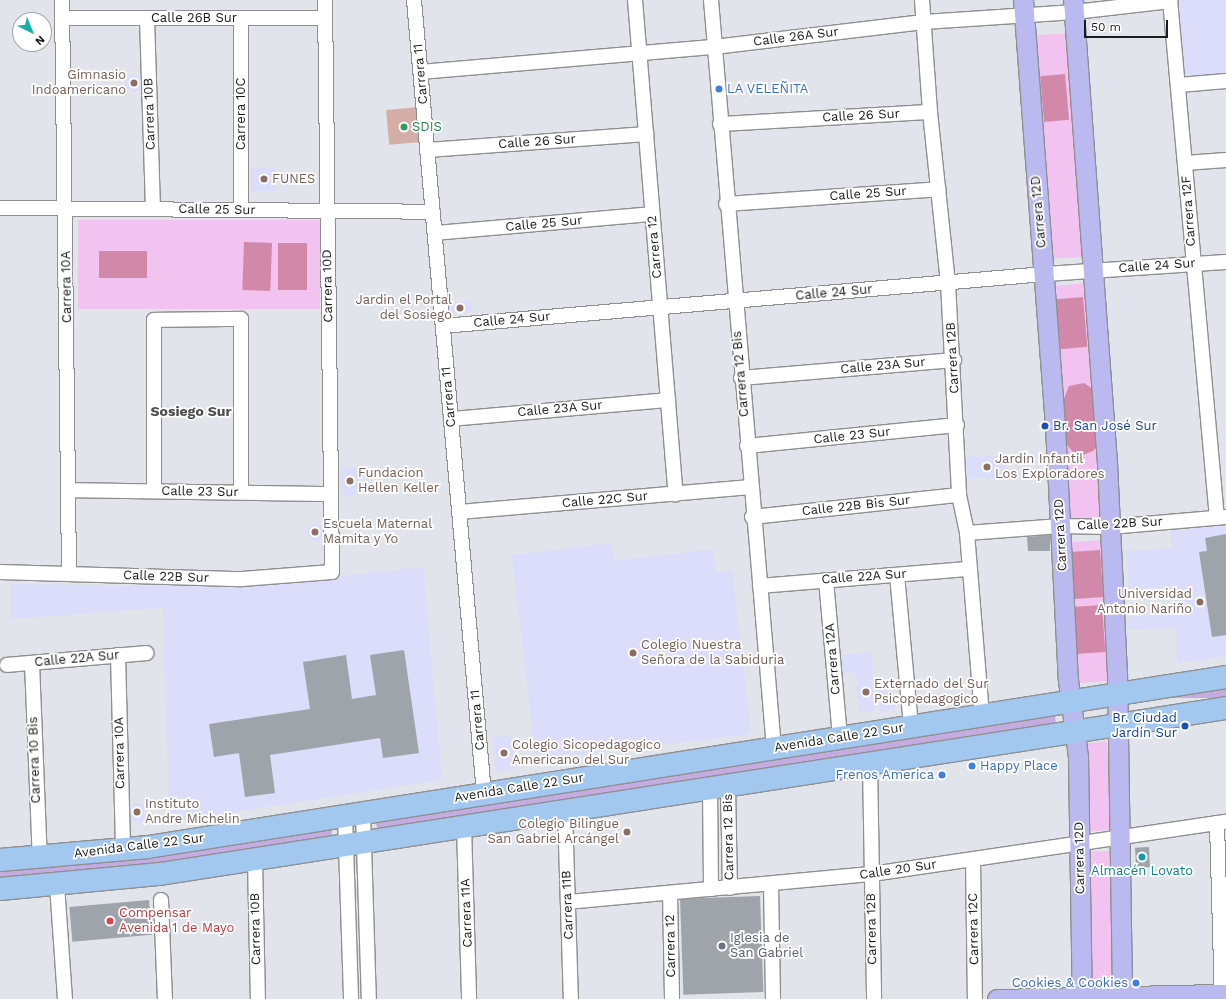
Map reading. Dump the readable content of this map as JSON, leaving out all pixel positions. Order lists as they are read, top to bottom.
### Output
{
  "streets": {
    "main road": ["Avenida Calle 22 Sur"],
    "street": [
      "Calle 26B Sur",
      "Calle 26A Sur",
      "Carrera 11",
      "Carrera 10B",
      "Carrera 10C",
      "Calle 26 Sur",
      "Calle 25 Sur",
      "Carrera 12F",
      "Carrera 12D",
      "Carrera 12",
      "Calle 24 Sur",
      "Carrera 10D",
      "Carrera 10A",
      "Carrera 12B",
      "Calle 23A Sur",
      "Carrera 12 Bis",
      "Calle 23 Sur",
      "Calle 22C Sur",
      "Calle 22B Bis Sur",
      "Calle 22B Sur",
      "Calle 22A Sur",
      "Carrera 12A",
      "Carrera 10 Bis",
      "Calle 20 Sur",
      "Carrera 11B",
      "Carrera 11A",
      "Carrera 12C"
    ]
  },
  "crossings": [
    ["Calle 26B Sur", "Carrera 10B"],
    ["Calle 26B Sur", "Carrera 10C"],
    ["Calle 26B Sur", "Carrera 10D"],
    ["Calle 26B Sur", "Carrera 10A"],
    ["Calle 26A Sur", "Carrera 11"],
    ["Calle 26A Sur", "Carrera 12F"],
    ["Calle 26A Sur", "Carrera 12D"],
    ["Calle 26A Sur", "Carrera 12"],
    ["Calle 26A Sur", "Carrera 12B"],
    ["Calle 26A Sur", "Carrera 12 Bis"],
    ["Carrera 11", "Calle 26 Sur"],
    ["Carrera 11", "Calle 25 Sur"],
    ["Carrera 11", "Calle 24 Sur"],
    ["Carrera 11", "Calle 23A Sur"],
    ["Carrera 11", "Calle 22C Sur"],
    ["Carrera 11", "Avenida Calle 22 Sur"],
    ["Carrera 10B", "Calle 25 Sur"],
    ["Carrera 10C", "Calle 25 Sur"],
    ["Calle 26 Sur", "Carrera 12"],
    ["Calle 26 Sur", "Carrera 12B"],
    ["Calle 26 Sur", "Carrera 12 Bis"],
    ["Calle 25 Sur", "Carrera 12"],
    ["Calle 25 Sur", "Carrera 10D"],
    ["Calle 25 Sur", "Carrera 10A"],
    ["Calle 25 Sur", "Carrera 12B"],
    ["Calle 25 Sur", "Carrera 12 Bis"],
    ["Carrera 12F", "Calle 24 Sur"],
    ["Carrera 12F", "Calle 22B Sur"],
    ["Carrera 12D", "Calle 24 Sur"],
    ["Carrera 12D", "Calle 22B Sur"],
    ["Carrera 12D", "Avenida Calle 22 Sur"],
    ["Carrera 12D", "Calle 20 Sur"],
    ["Carrera 12", "Calle 24 Sur"],
    ["Carrera 12", "Calle 23A Sur"],
    ["Carrera 12", "Calle 22C Sur"],
    ["Carrera 12", "Calle 20 Sur"],
    ["Calle 24 Sur", "Carrera 12B"],
    ["Calle 24 Sur", "Carrera 12 Bis"],
    ["Carrera 10D", "Calle 23 Sur"],
    ["Carrera 10D", "Calle 22B Sur"],
    ["Carrera 10A", "Calle 23 Sur"],
    ["Carrera 10A", "Calle 22B Sur"],
    ["Carrera 10A", "Calle 22A Sur"],
    ["Carrera 10A", "Avenida Calle 22 Sur"],
    ["Carrera 12B", "Calle 23A Sur"],
    ["Carrera 12B", "Calle 23 Sur"],
    ["Carrera 12B", "Calle 22B Bis Sur"],
    ["Carrera 12B", "Calle 22B Sur"],
    ["Carrera 12B", "Calle 22A Sur"],
    ["Carrera 12B", "Avenida Calle 22 Sur"],
    ["Carrera 12B", "Calle 20 Sur"],
    ["Calle 23A Sur", "Carrera 12 Bis"],
    ["Carrera 12 Bis", "Calle 23 Sur"],
    ["Carrera 12 Bis", "Calle 22C Sur"],
    ["Carrera 12 Bis", "Calle 22B Bis Sur"],
    ["Carrera 12 Bis", "Calle 22A Sur"],
    ["Carrera 12 Bis", "Avenida Calle 22 Sur"],
    ["Carrera 12 Bis", "Calle 20 Sur"],
    ["Calle 22A Sur", "Carrera 12A"],
    ["Calle 22A Sur", "Carrera 10 Bis"],
    ["Carrera 12A", "Avenida Calle 22 Sur"],
    ["Avenida Calle 22 Sur", "Carrera 10 Bis"],
    ["Calle 20 Sur", "Carrera 11B"],
    ["Calle 20 Sur", "Carrera 12C"]
  ],
  "districts": ["Sosiego Sur"],
  "places": [
    "Gimnasio Indoamericano",
    "LA VELEÑITA",
    "SDIS",
    "FUNES",
    "Jardin el Portal del Sosiego",
    "Br. San José Sur",
    "Jardín Infantil Los Exploradores",
    "Fundacion Hellen Keller",
    "Escuela Maternal Mamita y Yo",
    "Universidad Antonio Nariño",
    "Colegio Nuestra Señora de la Sabiduria",
    "Externado del Sur Psicopedagogico",
    "Br. Ciudad Jardín Sur",
    "Colegio Sicopedagogico Americano del Sur",
    "Happy Place",
    "Frenos America",
    "Instituto Andre Michelin",
    "Colegio Bilingue San Gabriel Arcángel",
    "Almacén Lovato",
    "Compensar Avenida 1 de Mayo",
    "Iglesia de San Gabriel",
    "Cookies & Cookies"
  ],
  "scale_bar": "50 m",
  "north": "bottom right"
}
